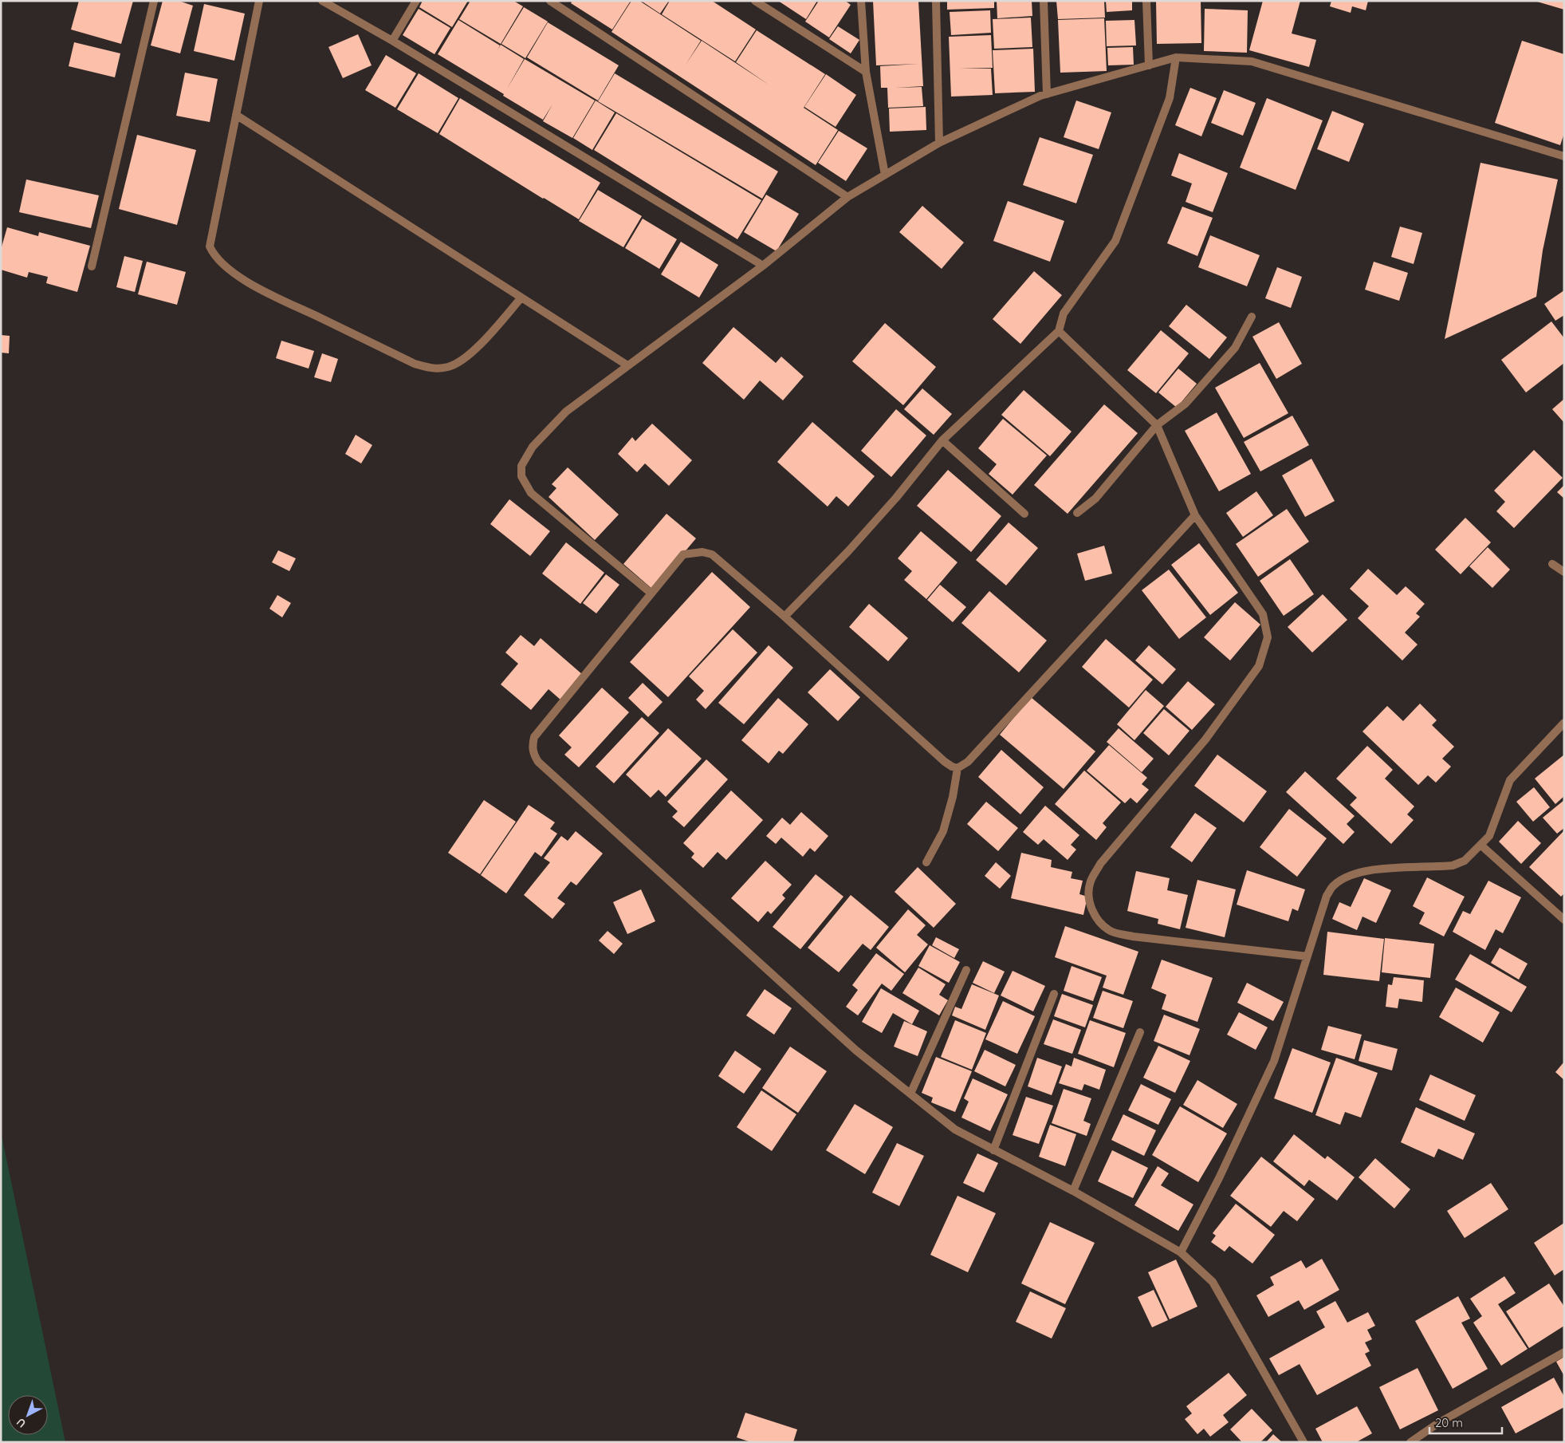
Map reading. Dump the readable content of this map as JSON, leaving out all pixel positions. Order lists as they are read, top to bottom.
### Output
{
  "scale_bar": "20 m",
  "north": "bottom left"
}
